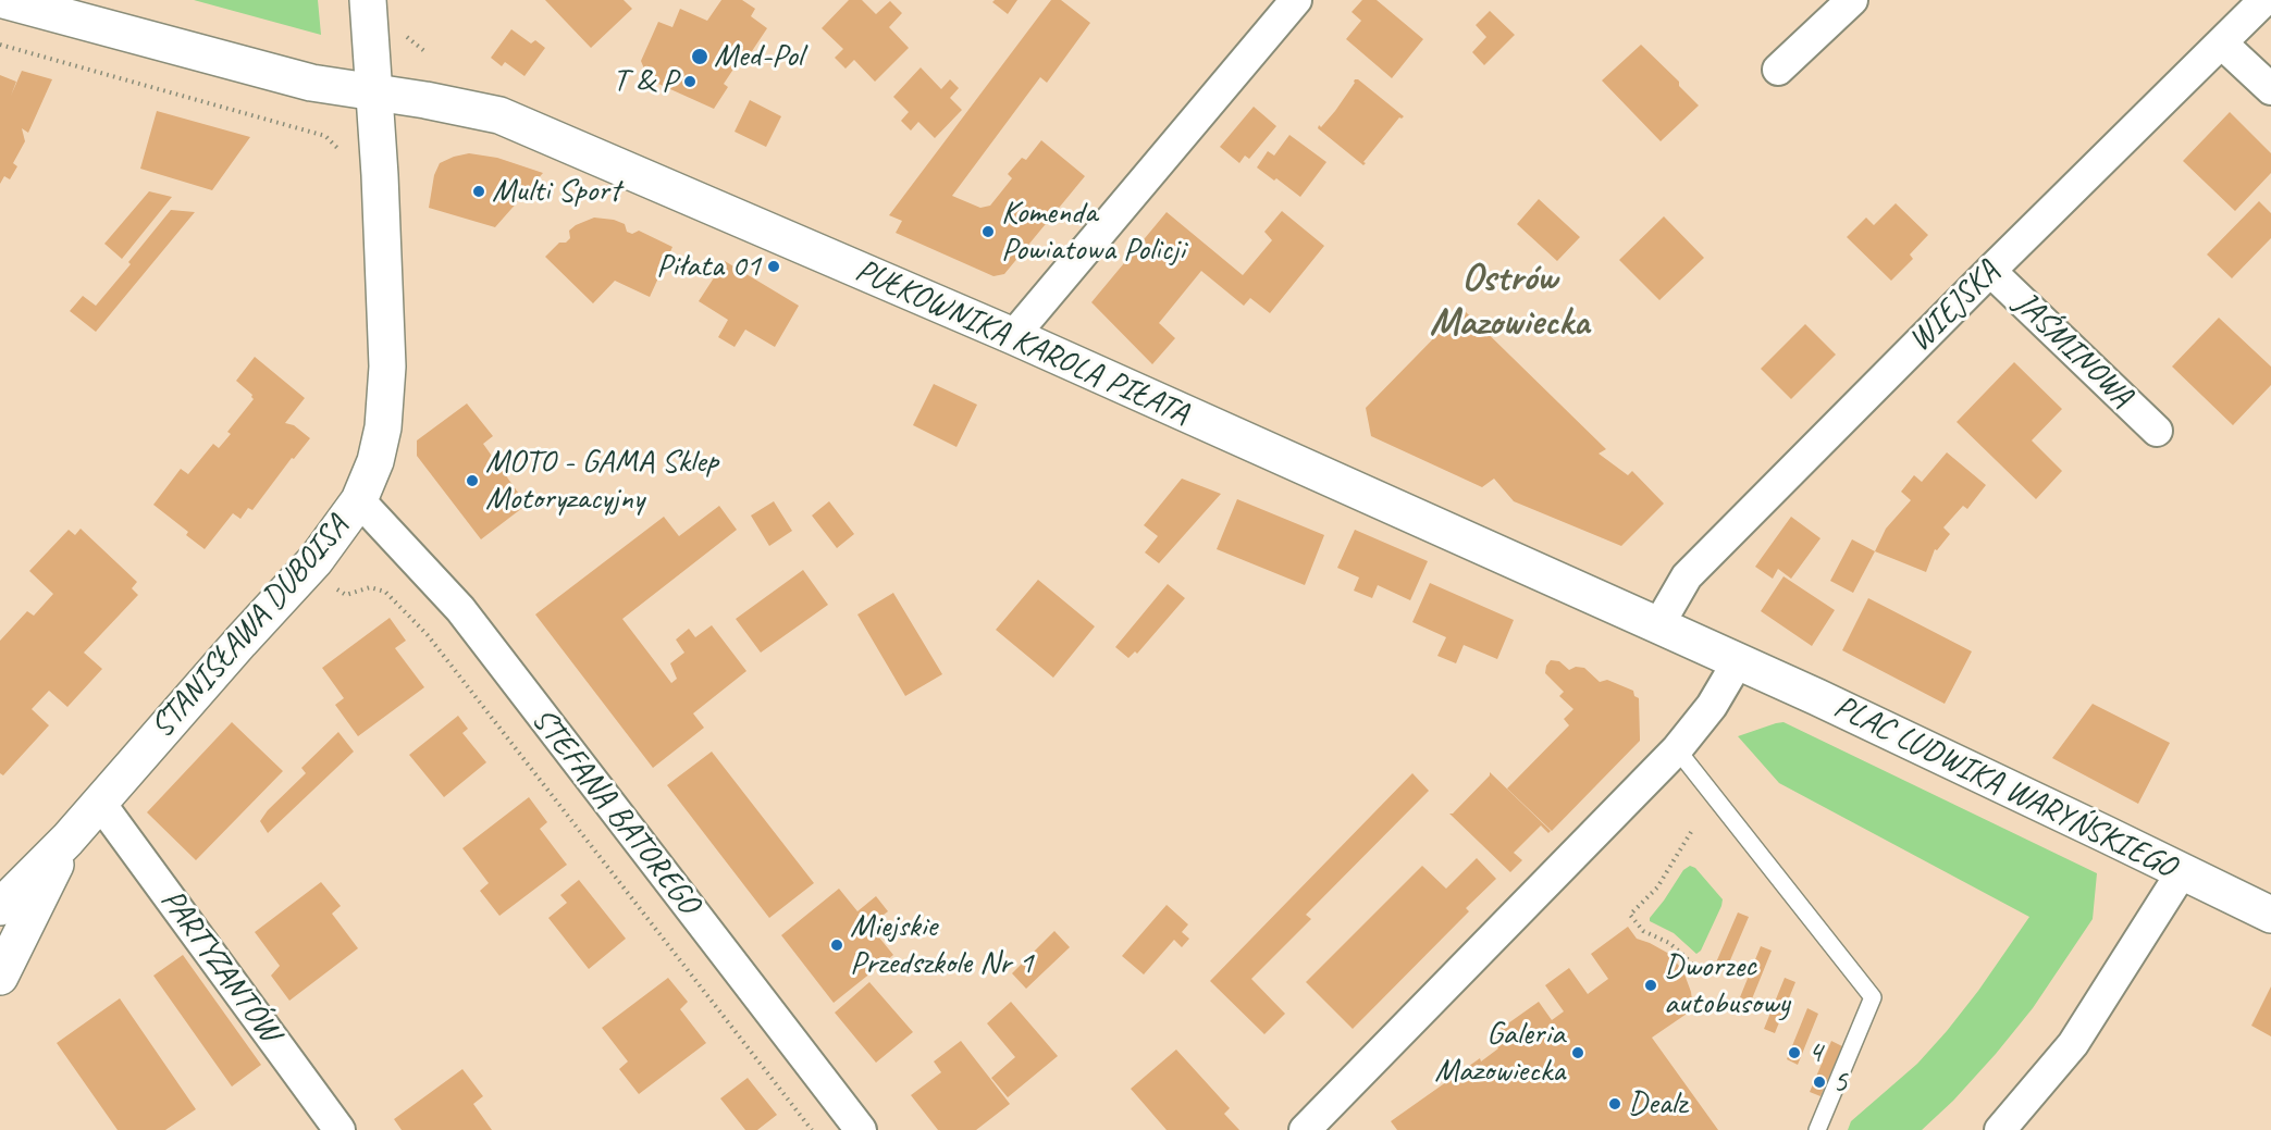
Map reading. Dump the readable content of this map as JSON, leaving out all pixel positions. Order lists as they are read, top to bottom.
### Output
{
  "streets": {
    "street": [
      "WIEJSKA",
      "PUŁKOWNIKA KAROLA PIŁATA",
      "JAŚMINOWA",
      "STANISŁAWA DUBOISA",
      "PLAC LUDWIKA WARYŃSKIEGO",
      "STEFANA BATOREGO",
      "PARTYZANTÓW"
    ]
  },
  "crossings": [
    ["WIEJSKA", "PUŁKOWNIKA KAROLA PIŁATA"],
    ["WIEJSKA", "JAŚMINOWA"],
    ["WIEJSKA", "PLAC LUDWIKA WARYŃSKIEGO"],
    ["PUŁKOWNIKA KAROLA PIŁATA", "STANISŁAWA DUBOISA"],
    ["PUŁKOWNIKA KAROLA PIŁATA", "PLAC LUDWIKA WARYŃSKIEGO"],
    ["STANISŁAWA DUBOISA", "STEFANA BATOREGO"],
    ["STANISŁAWA DUBOISA", "PARTYZANTÓW"]
  ],
  "districts": ["Ostrów Mazowiecka"],
  "places": [
    "Med-Pol",
    "T & P",
    "Multi Sport",
    "Komenda Powiatowa Policji",
    "Piłata 01",
    "MOTO - GAMA Sklep Motoryzacyjny",
    "Miejskie Przedszkole Nr 1",
    "Dworzec autobusowy",
    "Galeria Mazowiecka",
    "4",
    "5",
    "Dealz"
  ]
}
